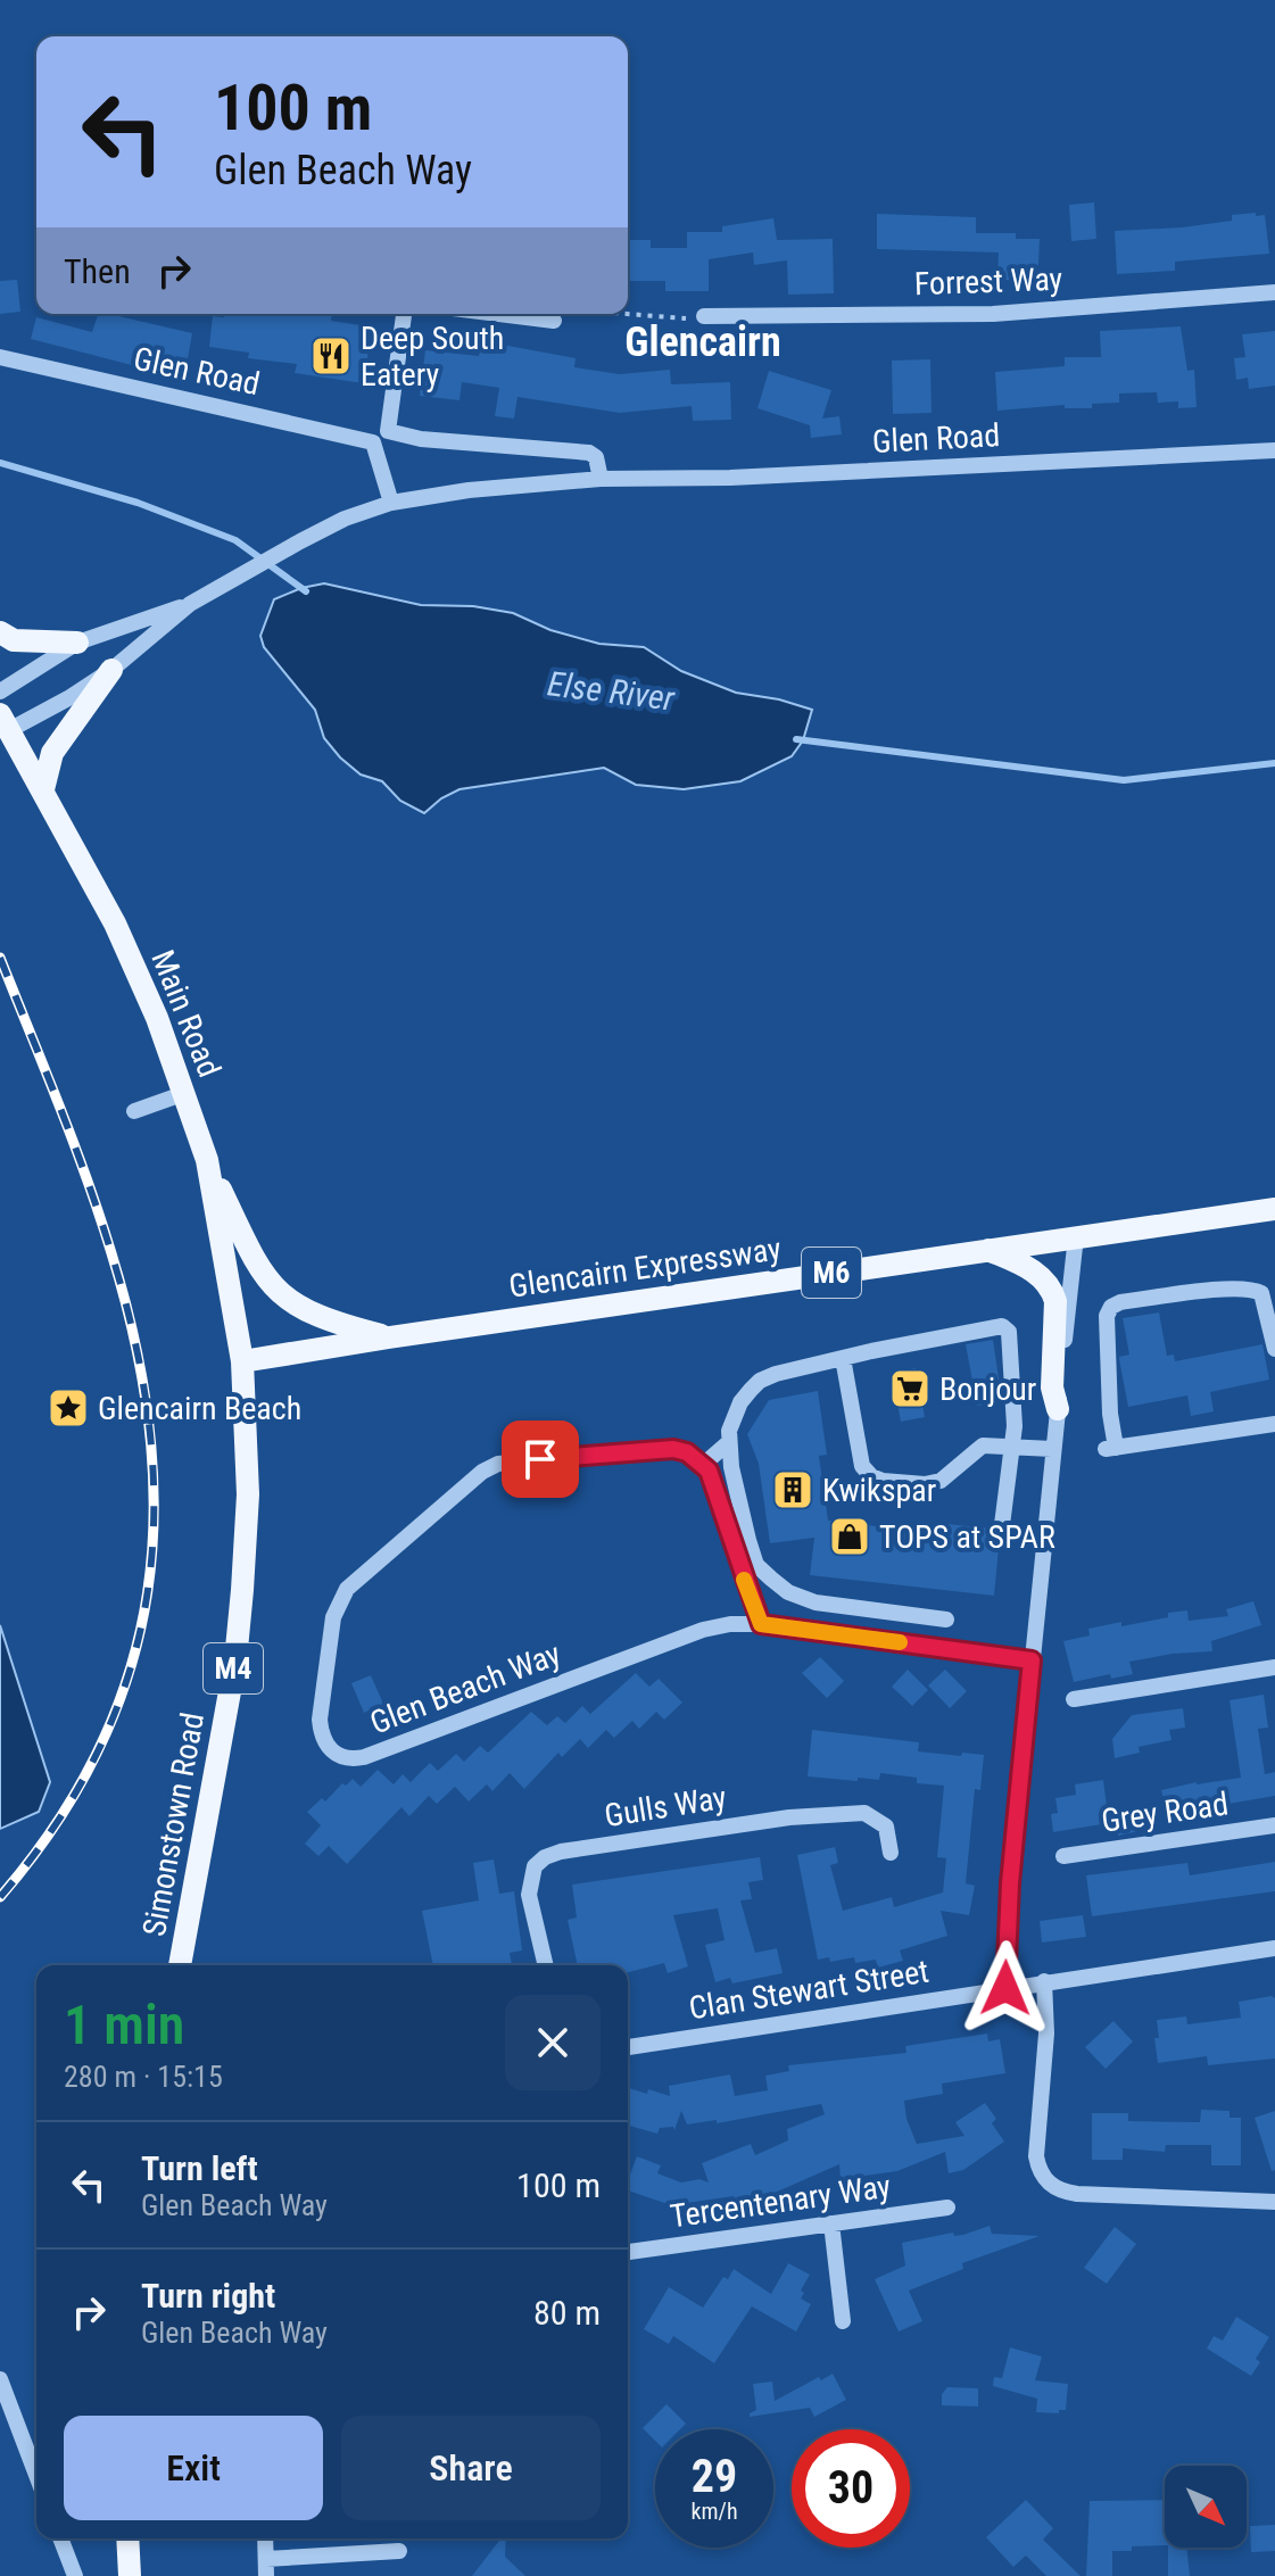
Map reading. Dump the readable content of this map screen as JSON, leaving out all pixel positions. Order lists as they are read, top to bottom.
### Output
{
  "streets": {
    "main road": [
      "Main Road",
      "Glencairn Expressway",
      "M6",
      "M4",
      "Simonstown Road"
    ],
    "street": [
      "Forrest Way",
      "Glen Road",
      "Glen Beach Way",
      "Gulls Way",
      "Grey Road",
      "Clan Stewart Street",
      "Tercentenary Way"
    ]
  },
  "crossings": [
    ["Glen Road", "Main Road"],
    ["Main Road", "Glencairn Expressway"],
    ["Main Road", "Simonstown Road"],
    ["Glencairn Expressway", "Simonstown Road"]
  ],
  "districts": ["Glencairn"],
  "water": ["Else River"],
  "places": {
    "restaurant": ["Deep South Eatery"],
    "supermarket": ["Bonjour"],
    "place": ["Glencairn Beach"],
    "building": ["Kwikspar"],
    "shop": ["TOPS at SPAR"]
  },
  "north": "bottom right",
  "page": {
    "turn": ["100 m", "Glen Beach Way"],
    "then": "Then",
    "heading": ["1 min", "280 m · 15:15"],
    "list": [
      {
        "name": "Turn left",
        "note": "Glen Beach Way",
        "value": "100 m"
      },
      {
        "name": "Turn right",
        "note": "Glen Beach Way",
        "value": "80 m"
      }
    ],
    "buttons": ["Exit", "Share"],
    "speed": "29 km/h",
    "limit": "30"
  }
}
